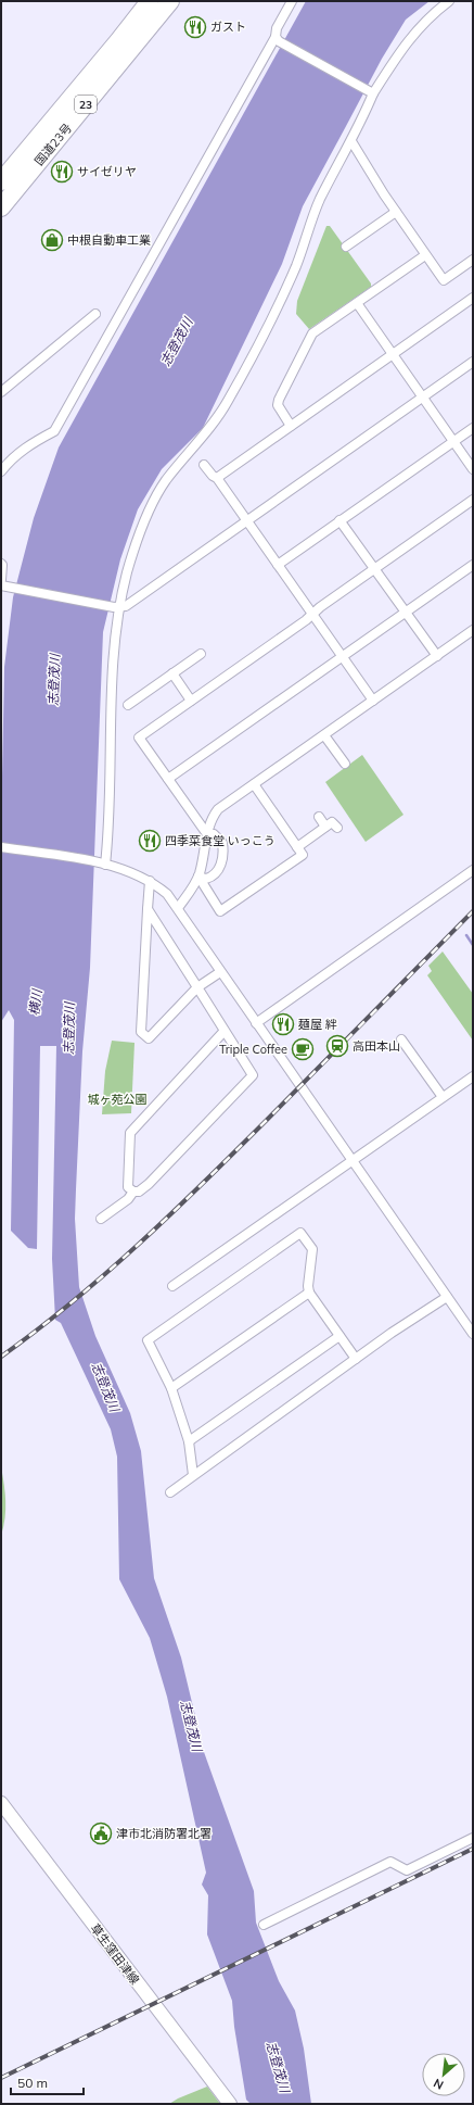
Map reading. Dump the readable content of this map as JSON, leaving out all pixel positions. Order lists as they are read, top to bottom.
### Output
{
  "streets": {
    "highway": ["23", "国道23号"],
    "main road": ["草生窪田津線"]
  },
  "water": ["志登茂川", "横川"],
  "parks": ["城ヶ苑公園"],
  "places": {
    "restaurant": [
      "ガスト",
      "サイゼリヤ",
      "四季菜食堂 いっこう",
      "麺屋 絆"
    ],
    "shop": ["中根自動車工業"],
    "station": ["高田本山"],
    "cafe": ["Triple Coffee"],
    "public building": ["津市北消防署北署"]
  },
  "scale_bar": "50 m",
  "north": "bottom left"
}
